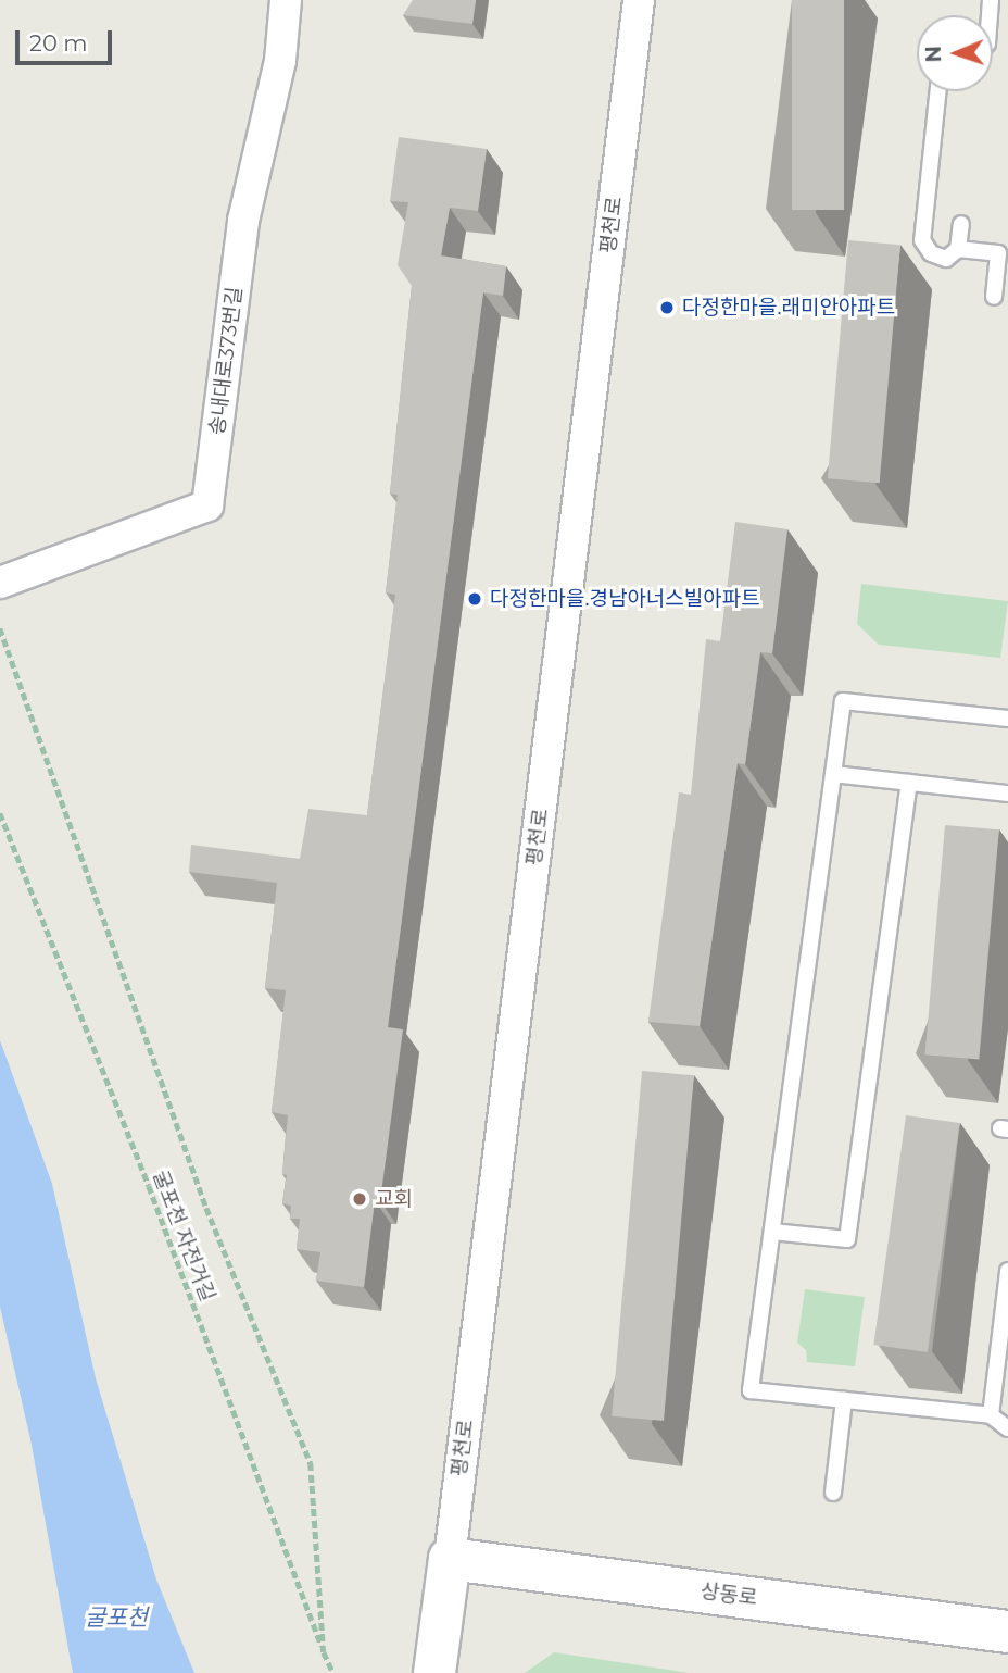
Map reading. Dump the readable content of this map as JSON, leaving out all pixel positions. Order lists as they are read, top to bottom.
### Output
{
  "streets": {
    "street": ["평천로", "송내대로373번길", "상동로"],
    "path": ["굴포천 자전거길"]
  },
  "crossings": [
    ["평천로", "상동로"]
  ],
  "water": ["굴포천"],
  "places": ["다정한마을.래미안아파트", "다정한마을.경남아너스빌아파트", "교회"],
  "scale_bar": "20 m",
  "north": "left"
}
